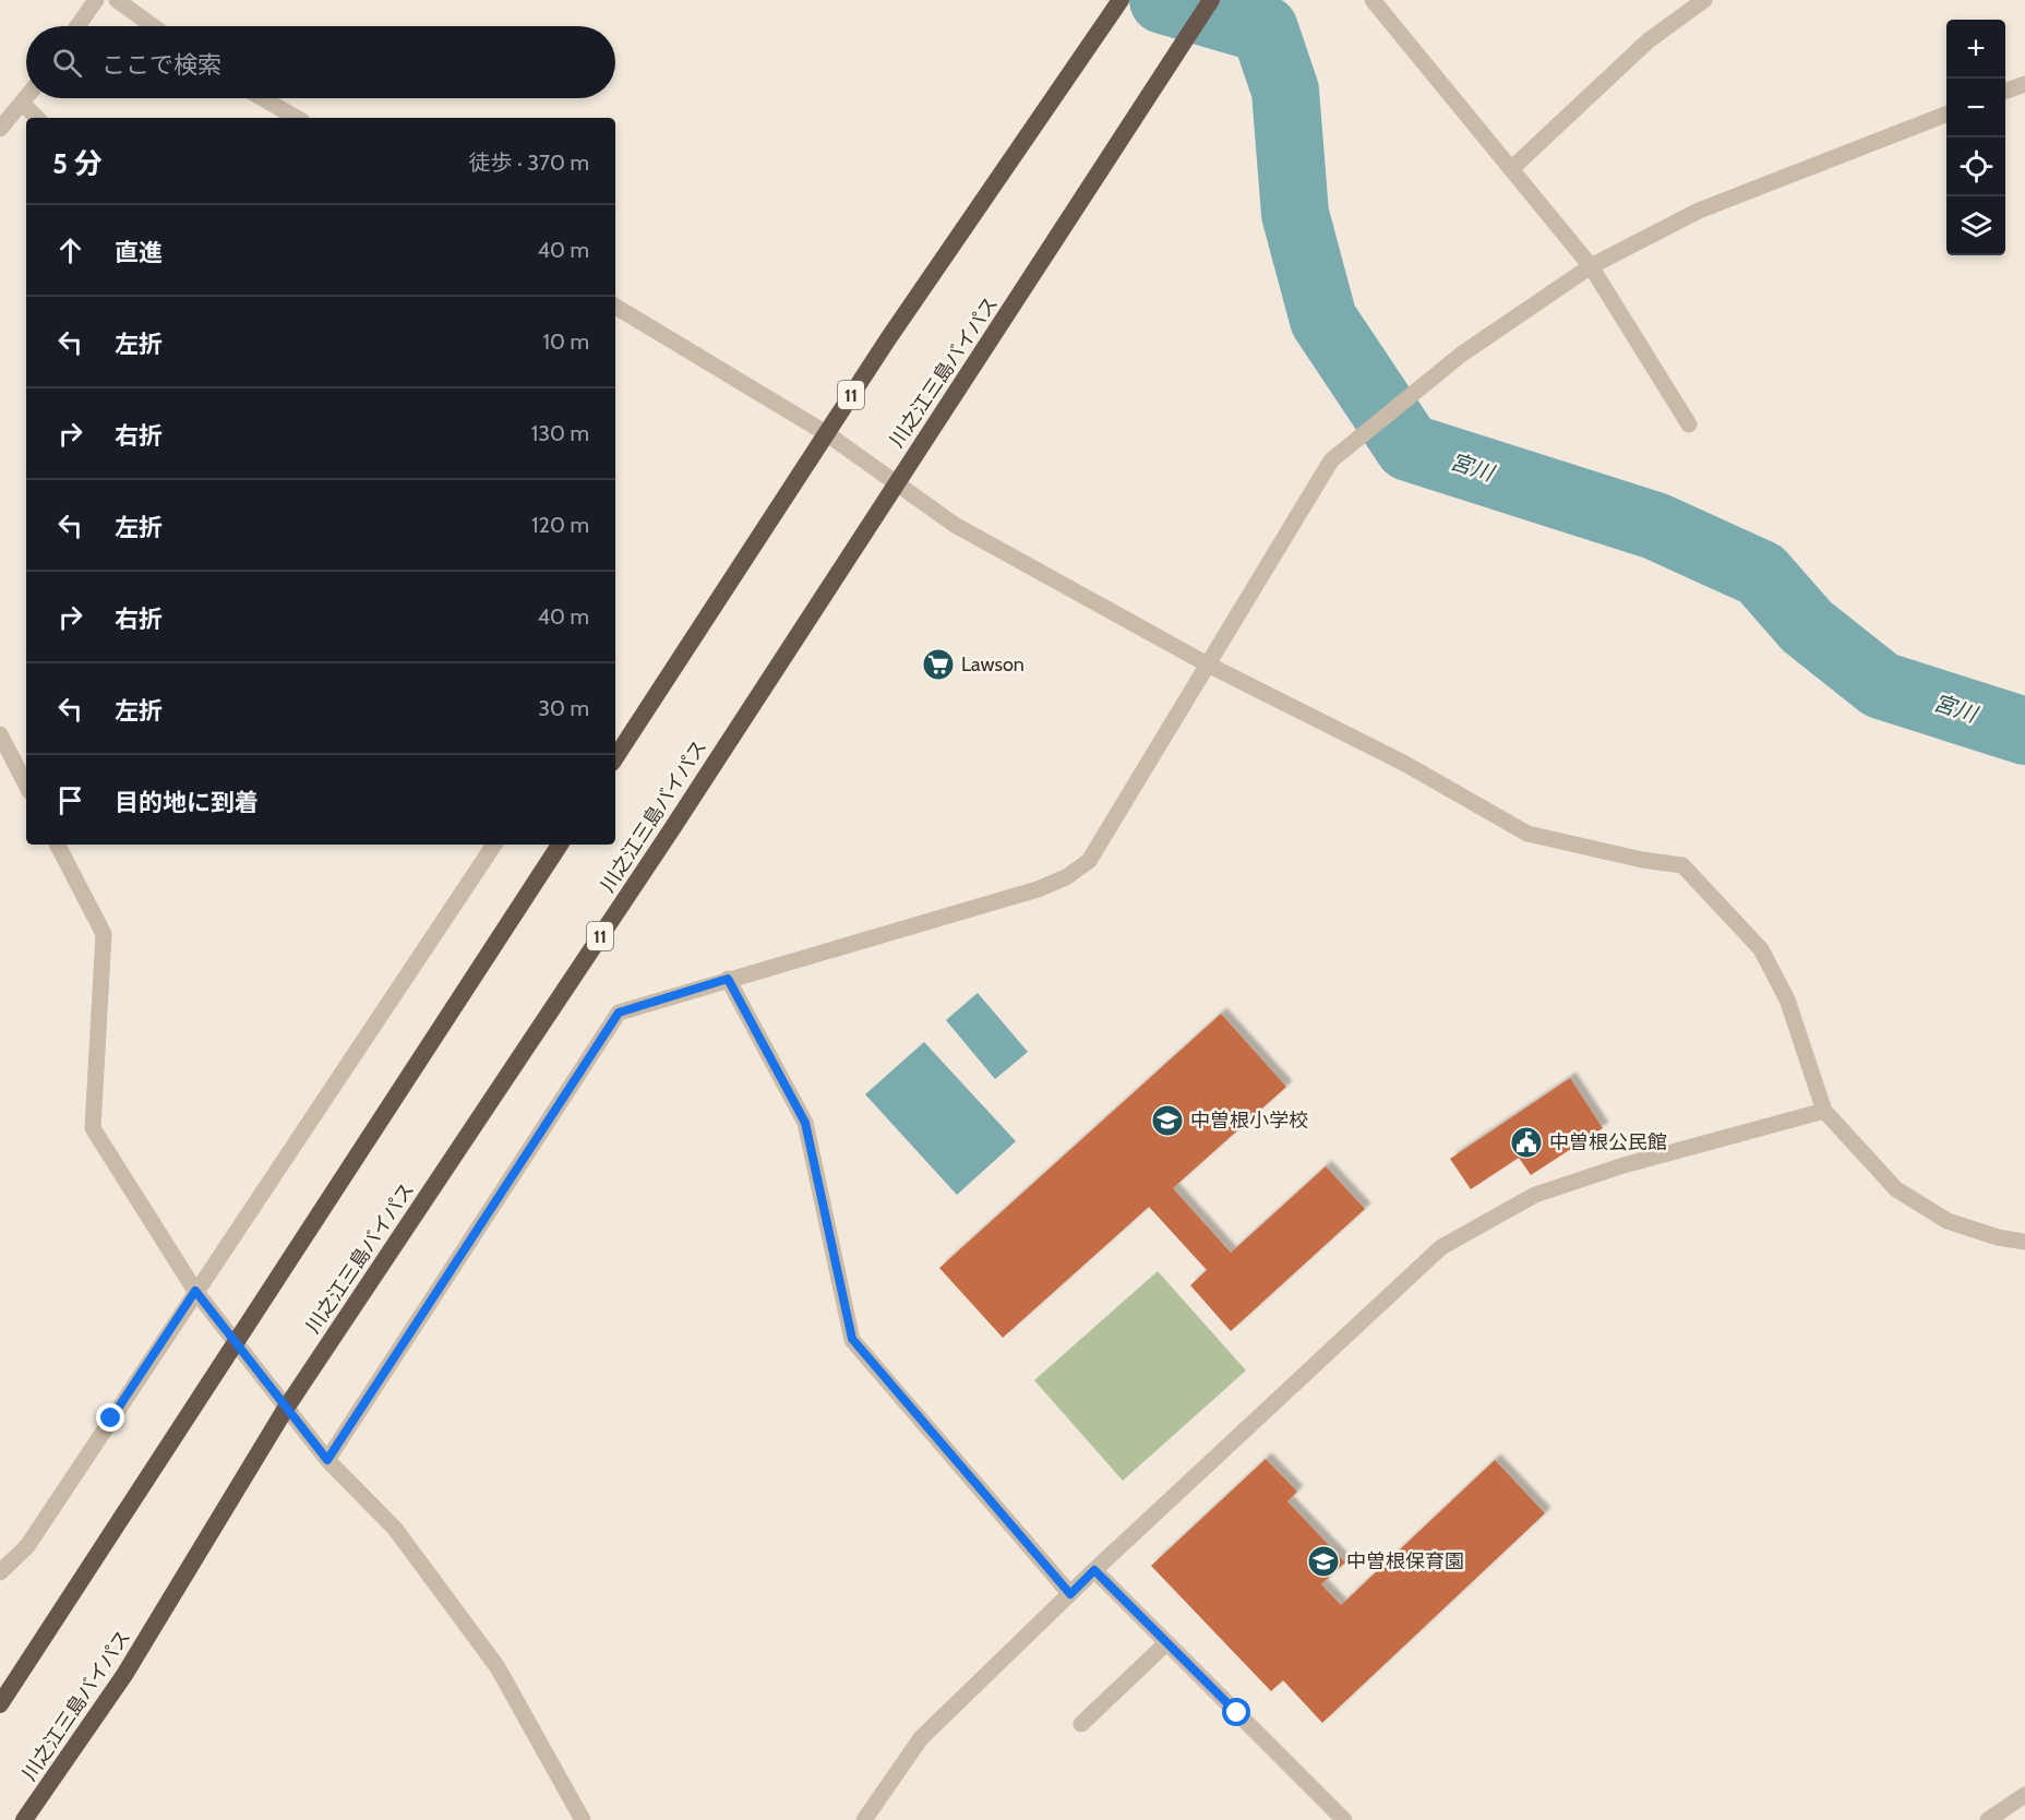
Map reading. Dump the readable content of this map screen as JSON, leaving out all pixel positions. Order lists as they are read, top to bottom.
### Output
{
  "streets": {
    "highway": ["川之江三島バイパス", "11"]
  },
  "water": ["宮川"],
  "places": {
    "supermarket": ["Lawson"],
    "school or university": ["中曽根小学校", "中曽根保育園"],
    "public building": ["中曽根公民館"]
  },
  "page": {
    "map_buttons": ["+", "−"],
    "search": "ここで検索",
    "heading": ["5 分", "徒歩 · 370 m"],
    "list": [
      ["直進", "40 m"],
      ["左折", "10 m"],
      ["右折", "130 m"],
      ["左折", "120 m"],
      ["右折", "40 m"],
      ["左折", "30 m"],
      "目的地に到着"
    ]
  }
}
